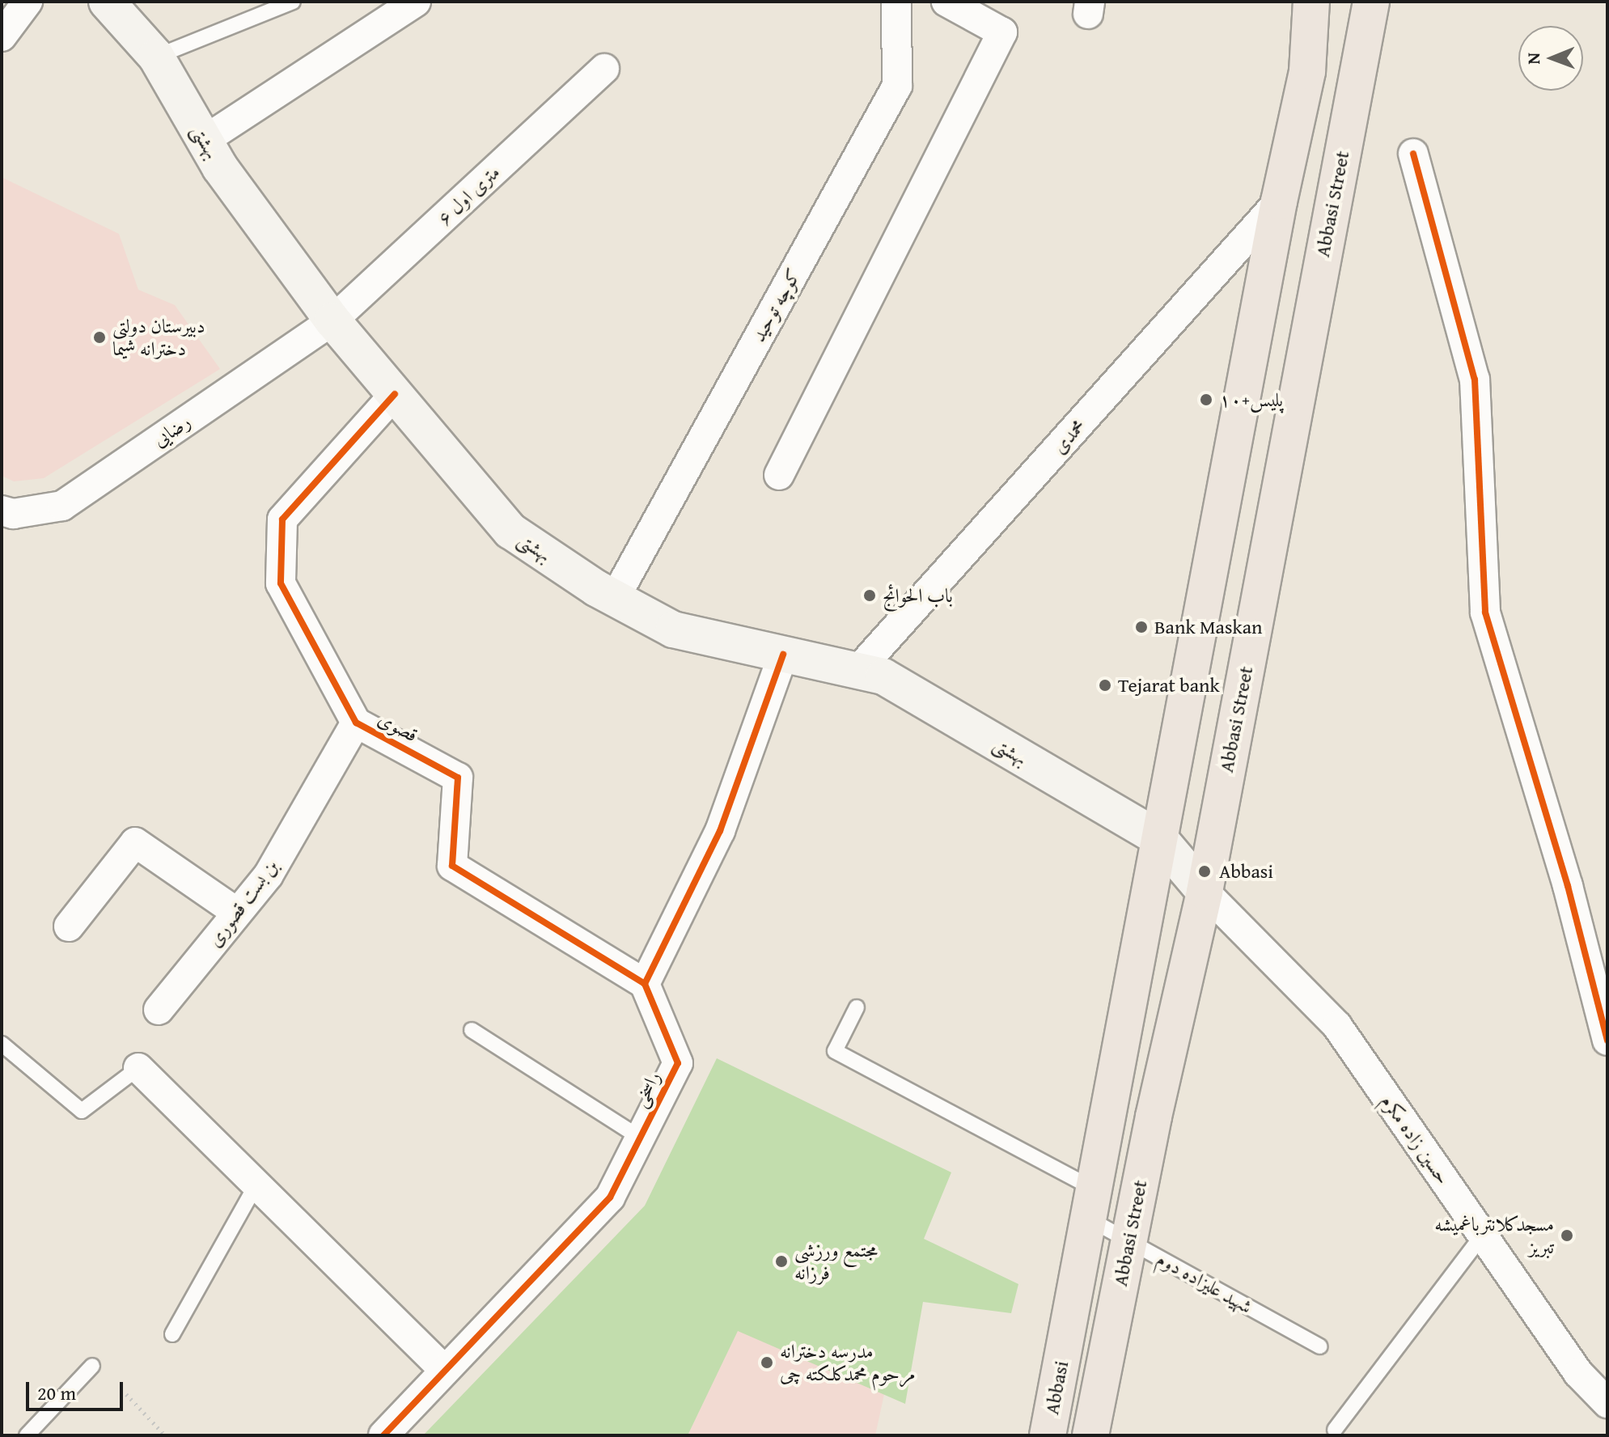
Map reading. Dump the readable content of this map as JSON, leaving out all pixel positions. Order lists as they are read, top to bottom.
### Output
{
  "streets": {
    "main road": ["بهشتی", "Abbasi Street", "Abbasi"],
    "street": [
      "۶ متری اول",
      "کوچه توحید",
      "رضایی",
      "محمدی",
      "قصوی",
      "بن بست قصوری",
      "راسخی",
      "حسین زاده مکرم"
    ],
    "lane": ["شهید علیزاده دوم"]
  },
  "crossings": [
    ["بهشتی", "۶ متری اول"],
    ["بهشتی", "Abbasi Street"],
    ["بهشتی", "کوچه توحید"],
    ["بهشتی", "رضایی"],
    ["بهشتی", "محمدی"],
    ["بهشتی", "قصوی"],
    ["بهشتی", "حسین زاده مکرم"],
    ["۶ متری اول", "رضایی"],
    ["Abbasi Street", "حسین زاده مکرم"],
    ["Abbasi Street", "شهید علیزاده دوم"],
    ["قصوی", "بن بست قصوری"],
    ["قصوی", "راسخی"],
    ["شهید علیزاده دوم", "Abbasi"]
  ],
  "places": [
    "دبیرستان دولتی دخترانه شیما",
    "پلیس+۱۰",
    "باب الحوائج",
    "Bank Maskan",
    "Tejarat bank",
    "Abbasi",
    "مسجدکلانترباغمیشه تبریز",
    "مجتمع ورزشی فرزانه",
    "مدرسه دخترانه مرحوم محمدکلکته چی"
  ],
  "scale_bar": "20 m",
  "north": "left"
}
